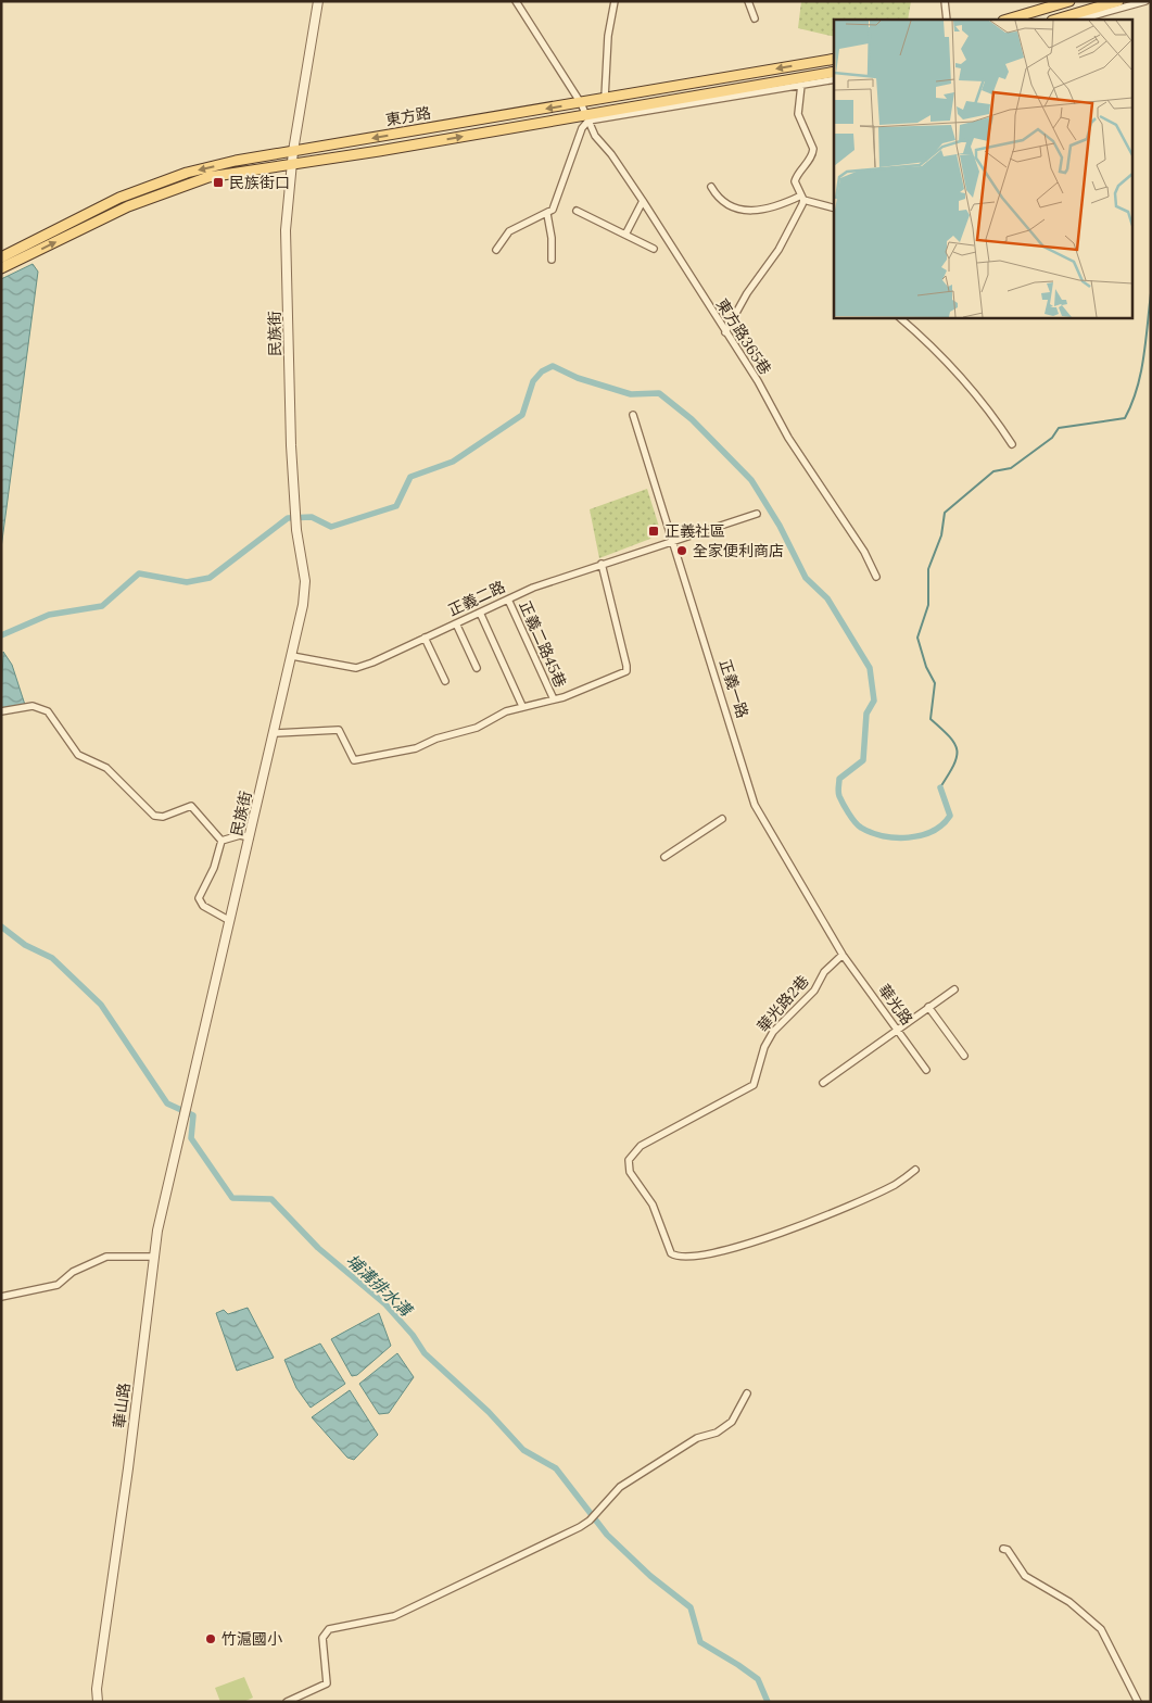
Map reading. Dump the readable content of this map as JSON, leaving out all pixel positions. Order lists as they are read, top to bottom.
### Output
{
  "streets": {
    "main road": ["東方路"],
    "street": [
      "民族街",
      "東方路365巷",
      "正義二路",
      "正義二路45巷",
      "正義一路",
      "華光路2巷",
      "華光路",
      "華山路"
    ]
  },
  "crossings": [
    ["東方路", "民族街"],
    ["東方路", "東方路365巷"],
    ["民族街", "正義二路"],
    ["民族街", "華山路"],
    ["正義二路", "正義二路45巷"],
    ["正義二路", "正義一路"],
    ["正義一路", "華光路2巷"],
    ["正義一路", "華光路"],
    ["華光路2巷", "華光路"]
  ],
  "water": ["埔溝排水溝"],
  "places": {
    "transit": ["民族街口", "正義社區"],
    "other": ["全家便利商店", "竹滬國小"]
  }
}
